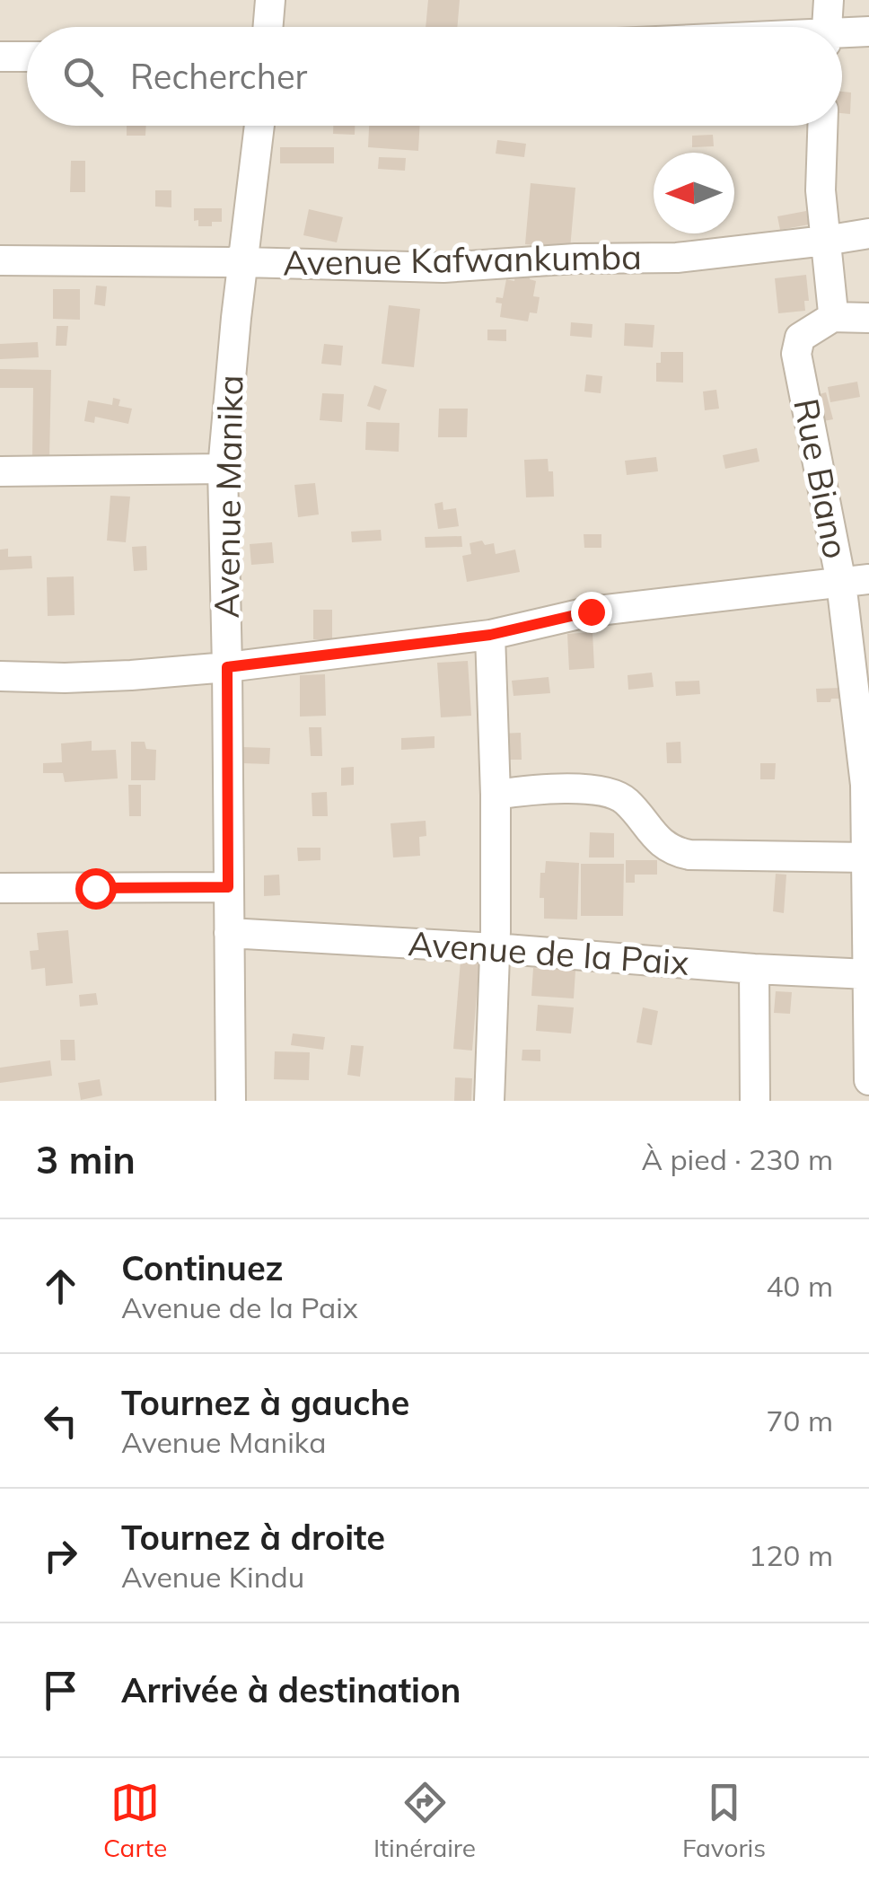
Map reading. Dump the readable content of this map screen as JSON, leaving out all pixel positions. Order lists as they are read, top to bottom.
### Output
{
  "streets": {
    "street": [
      "Avenue Kafwankumba",
      "Rue Biano",
      "Avenue Manika",
      "Avenue de la Paix"
    ]
  },
  "crossings": [
    ["Avenue Kafwankumba", "Avenue Manika"],
    ["Rue Biano", "Avenue de la Paix"],
    ["Avenue Manika", "Avenue de la Paix"]
  ],
  "north": "left",
  "page": {
    "search": "Rechercher",
    "heading": ["3 min", "À pied · 230 m"],
    "list": [
      ["Continuez", "Avenue de la Paix", "40 m"],
      ["Tournez à gauche", "Avenue Manika", "70 m"],
      ["Tournez à droite", "Avenue Kindu", "120 m"],
      "Arrivée à destination"
    ],
    "nav": ["Carte", "Itinéraire", "Favoris"]
  }
}
